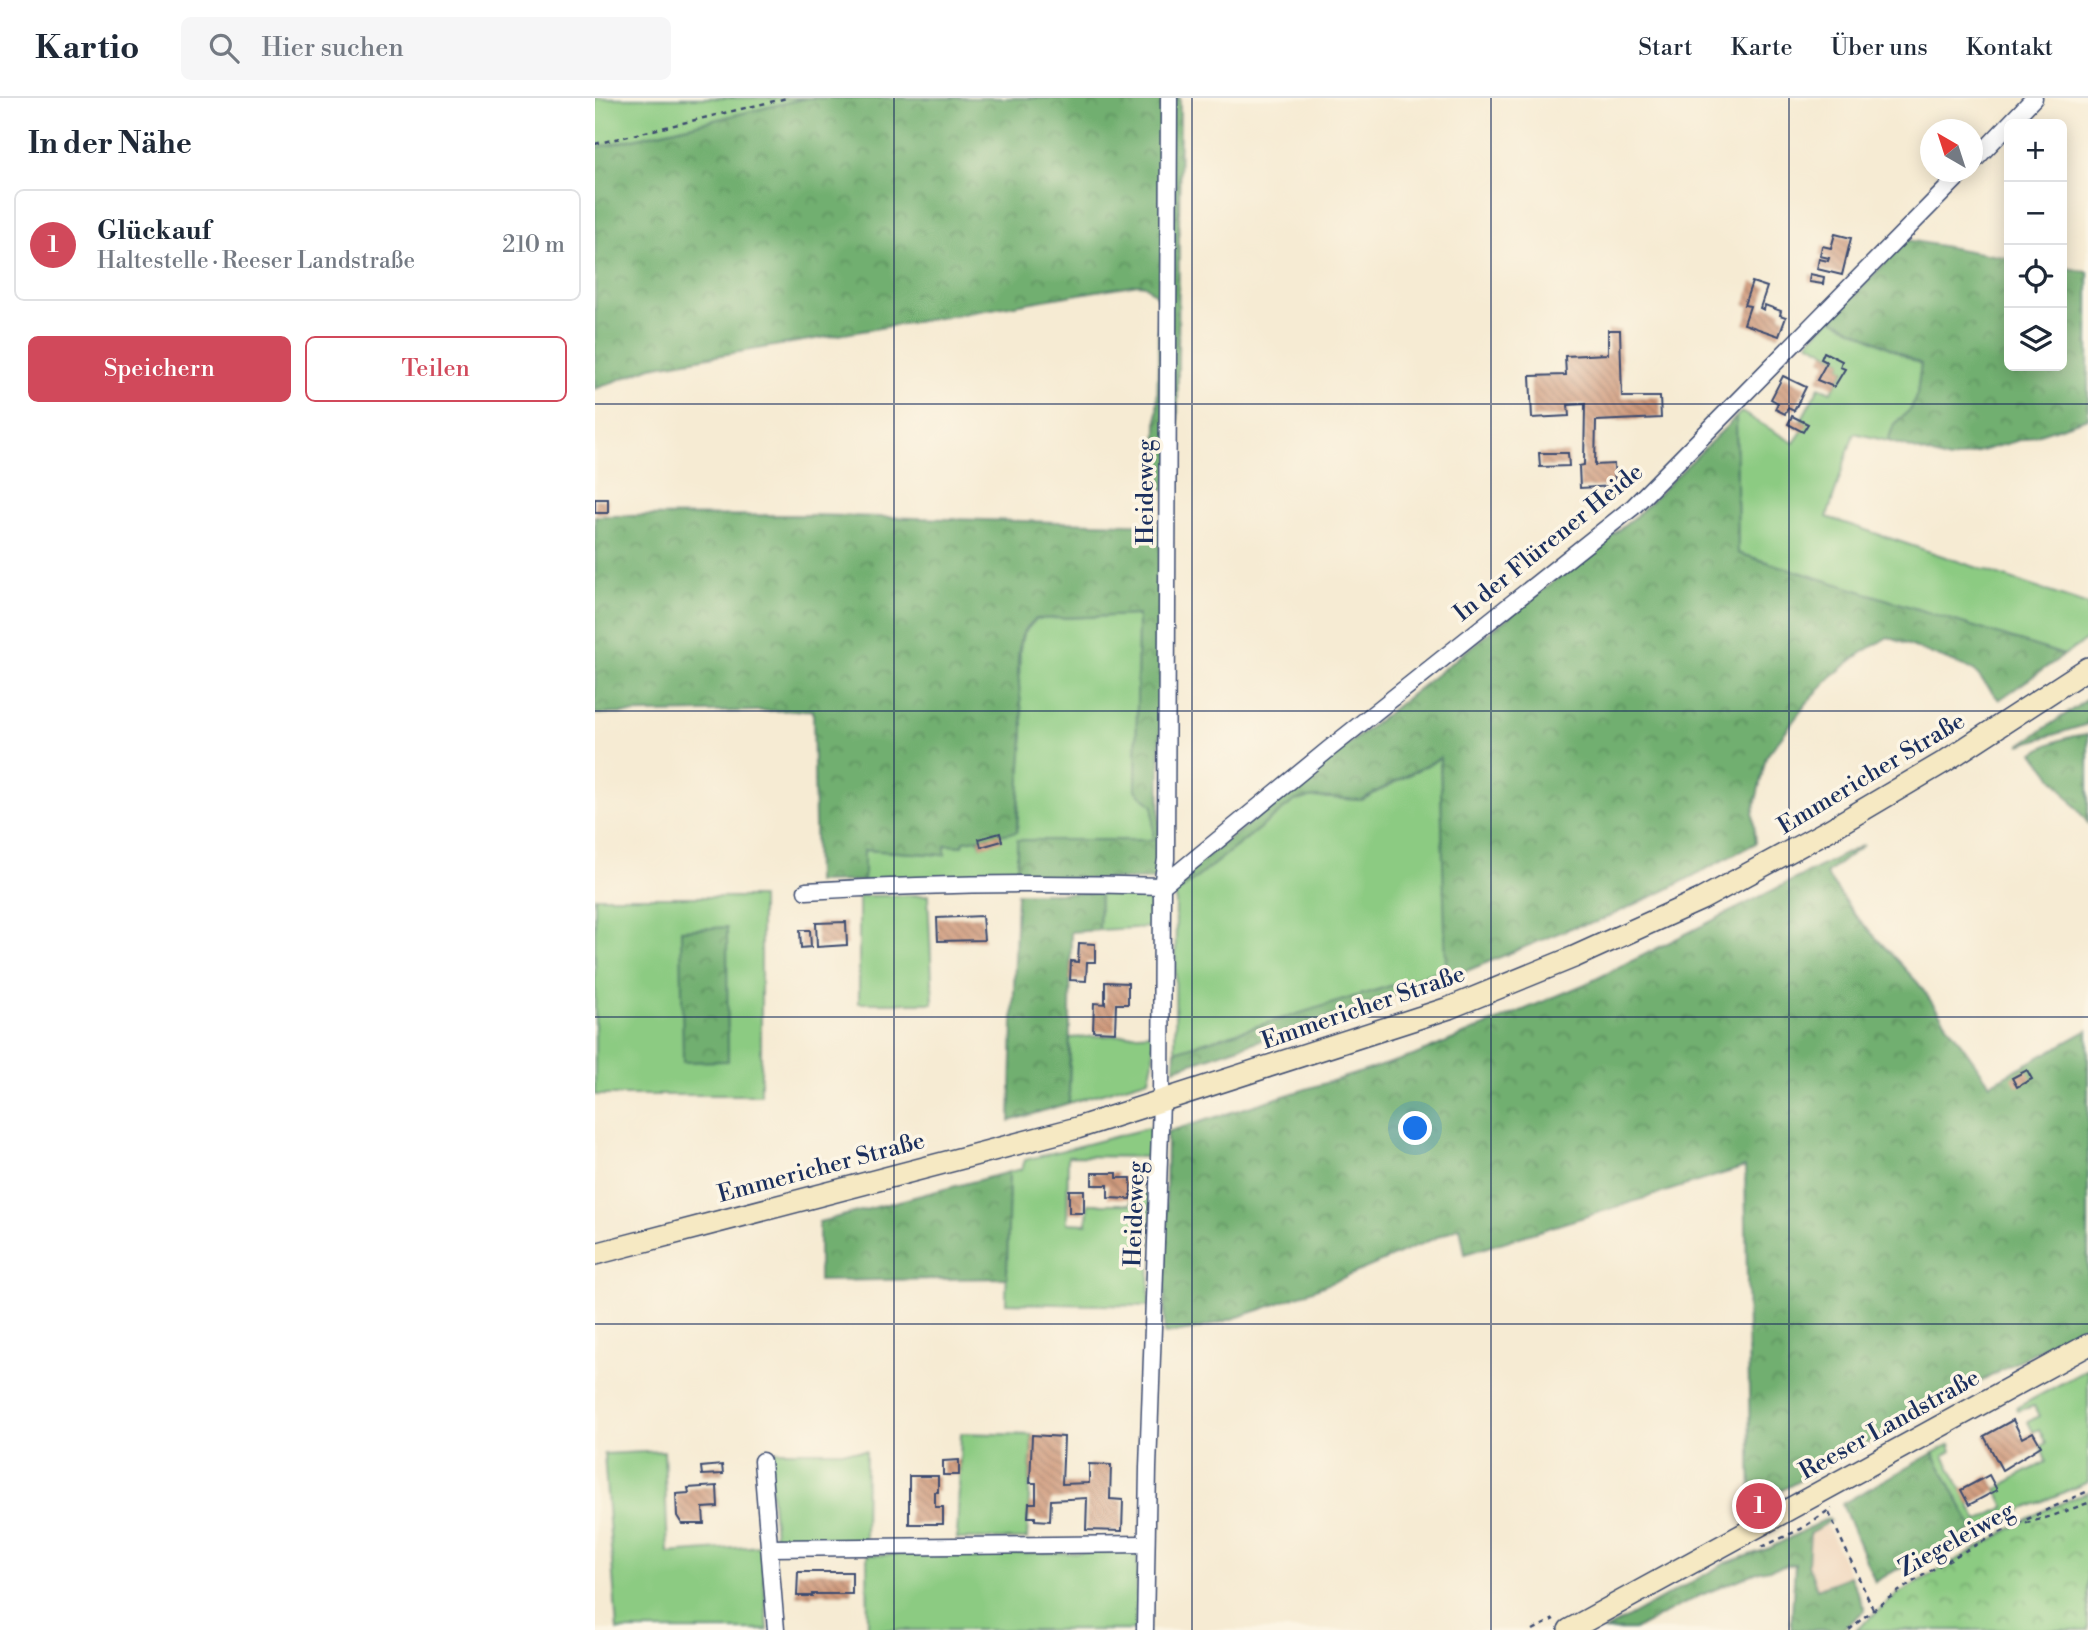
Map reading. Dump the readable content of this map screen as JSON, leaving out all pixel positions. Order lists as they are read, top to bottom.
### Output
{
  "streets": {
    "main road": ["Emmericher Straße", "Reeser Landstraße"],
    "street": ["Heideweg", "In der Flürener Heide"],
    "path": ["Ziegeleiweg"]
  },
  "crossings": [
    ["Heideweg", "In der Flürener Heide"],
    ["Heideweg", "Emmericher Straße"]
  ],
  "north": "top left",
  "page": {
    "header": "Kartio",
    "search": "Hier suchen",
    "nav": [
      "Start",
      "Karte",
      "Über uns",
      "Kontakt"
    ],
    "heading": "In der Nähe",
    "map_buttons": ["+", "−"],
    "list": [
      {
        "mark": "1",
        "name": "Glückauf",
        "note": "Haltestelle · Reeser Landstraße",
        "value": "210 m"
      }
    ],
    "buttons": ["Speichern", "Teilen"],
    "pins": "1"
  }
}
